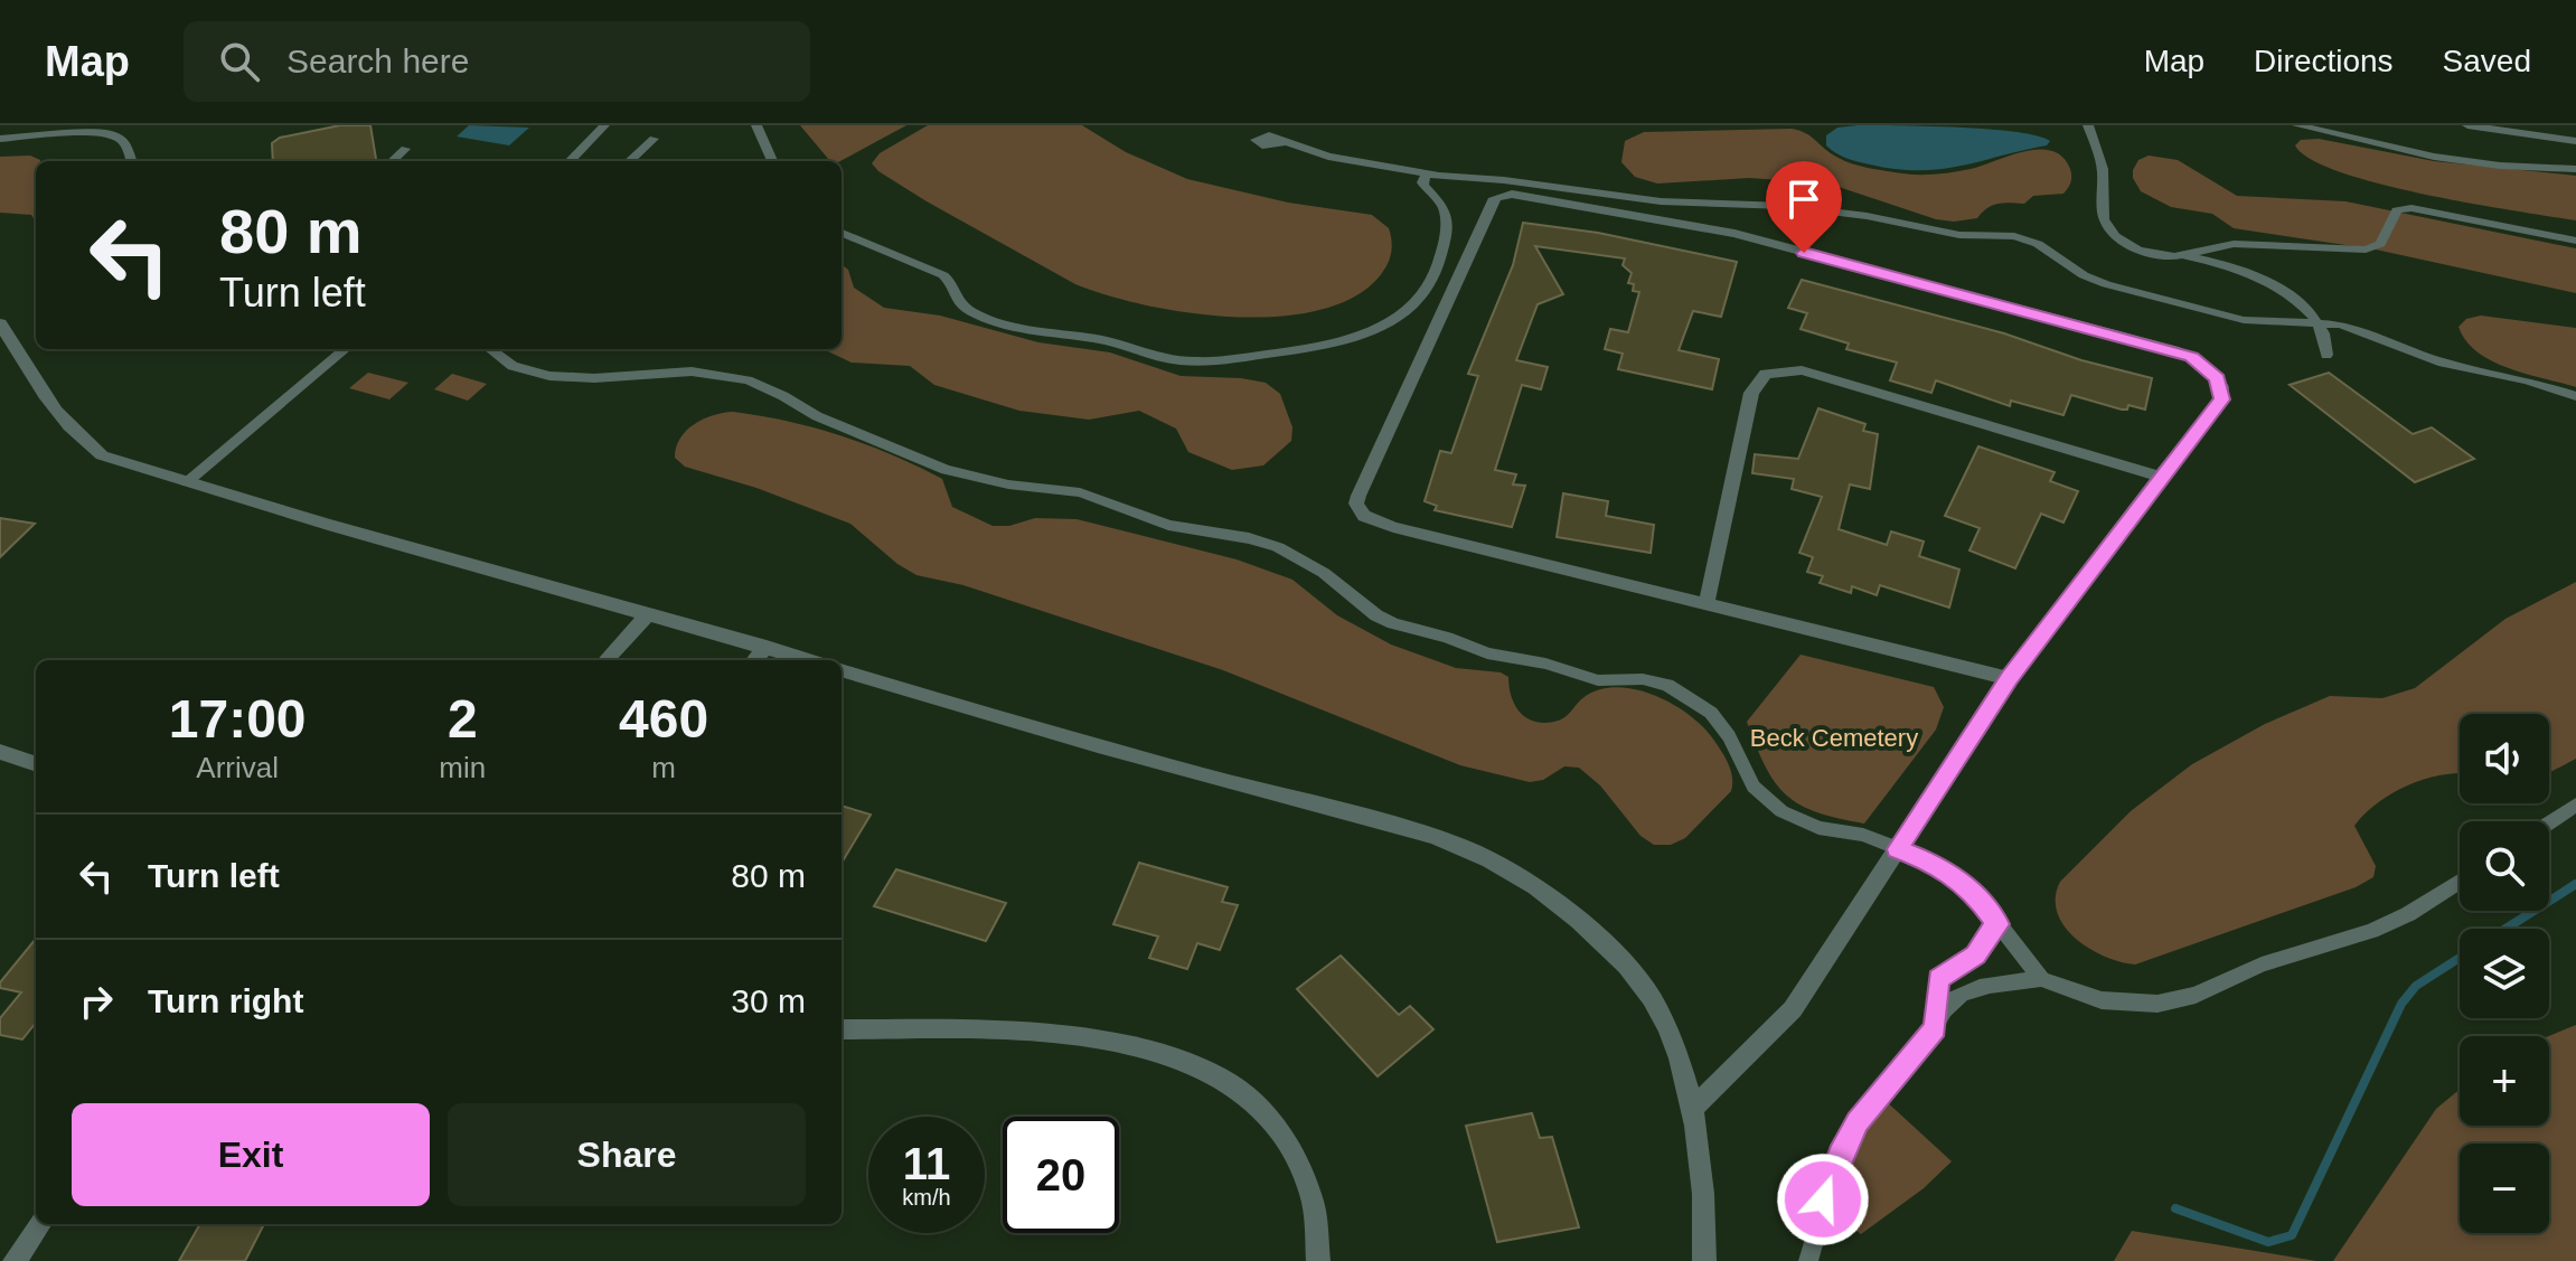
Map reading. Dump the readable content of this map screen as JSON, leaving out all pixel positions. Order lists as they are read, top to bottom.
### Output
{
  "parks": ["Beck Cemetery"],
  "page": {
    "header": "Map",
    "search": "Search here",
    "nav": ["Map", "Directions", "Saved"],
    "turn": ["80 m", "Turn left"],
    "eta": [
      "17:00",
      "Arrival",
      "2",
      "min",
      "460",
      "m"
    ],
    "map_buttons": ["+", "−"],
    "list": [
      {
        "name": "Turn left",
        "value": "80 m"
      },
      {
        "name": "Turn right",
        "value": "30 m"
      }
    ],
    "buttons": ["Exit", "Share"],
    "speed": "11 km/h",
    "limit": "20"
  }
}
